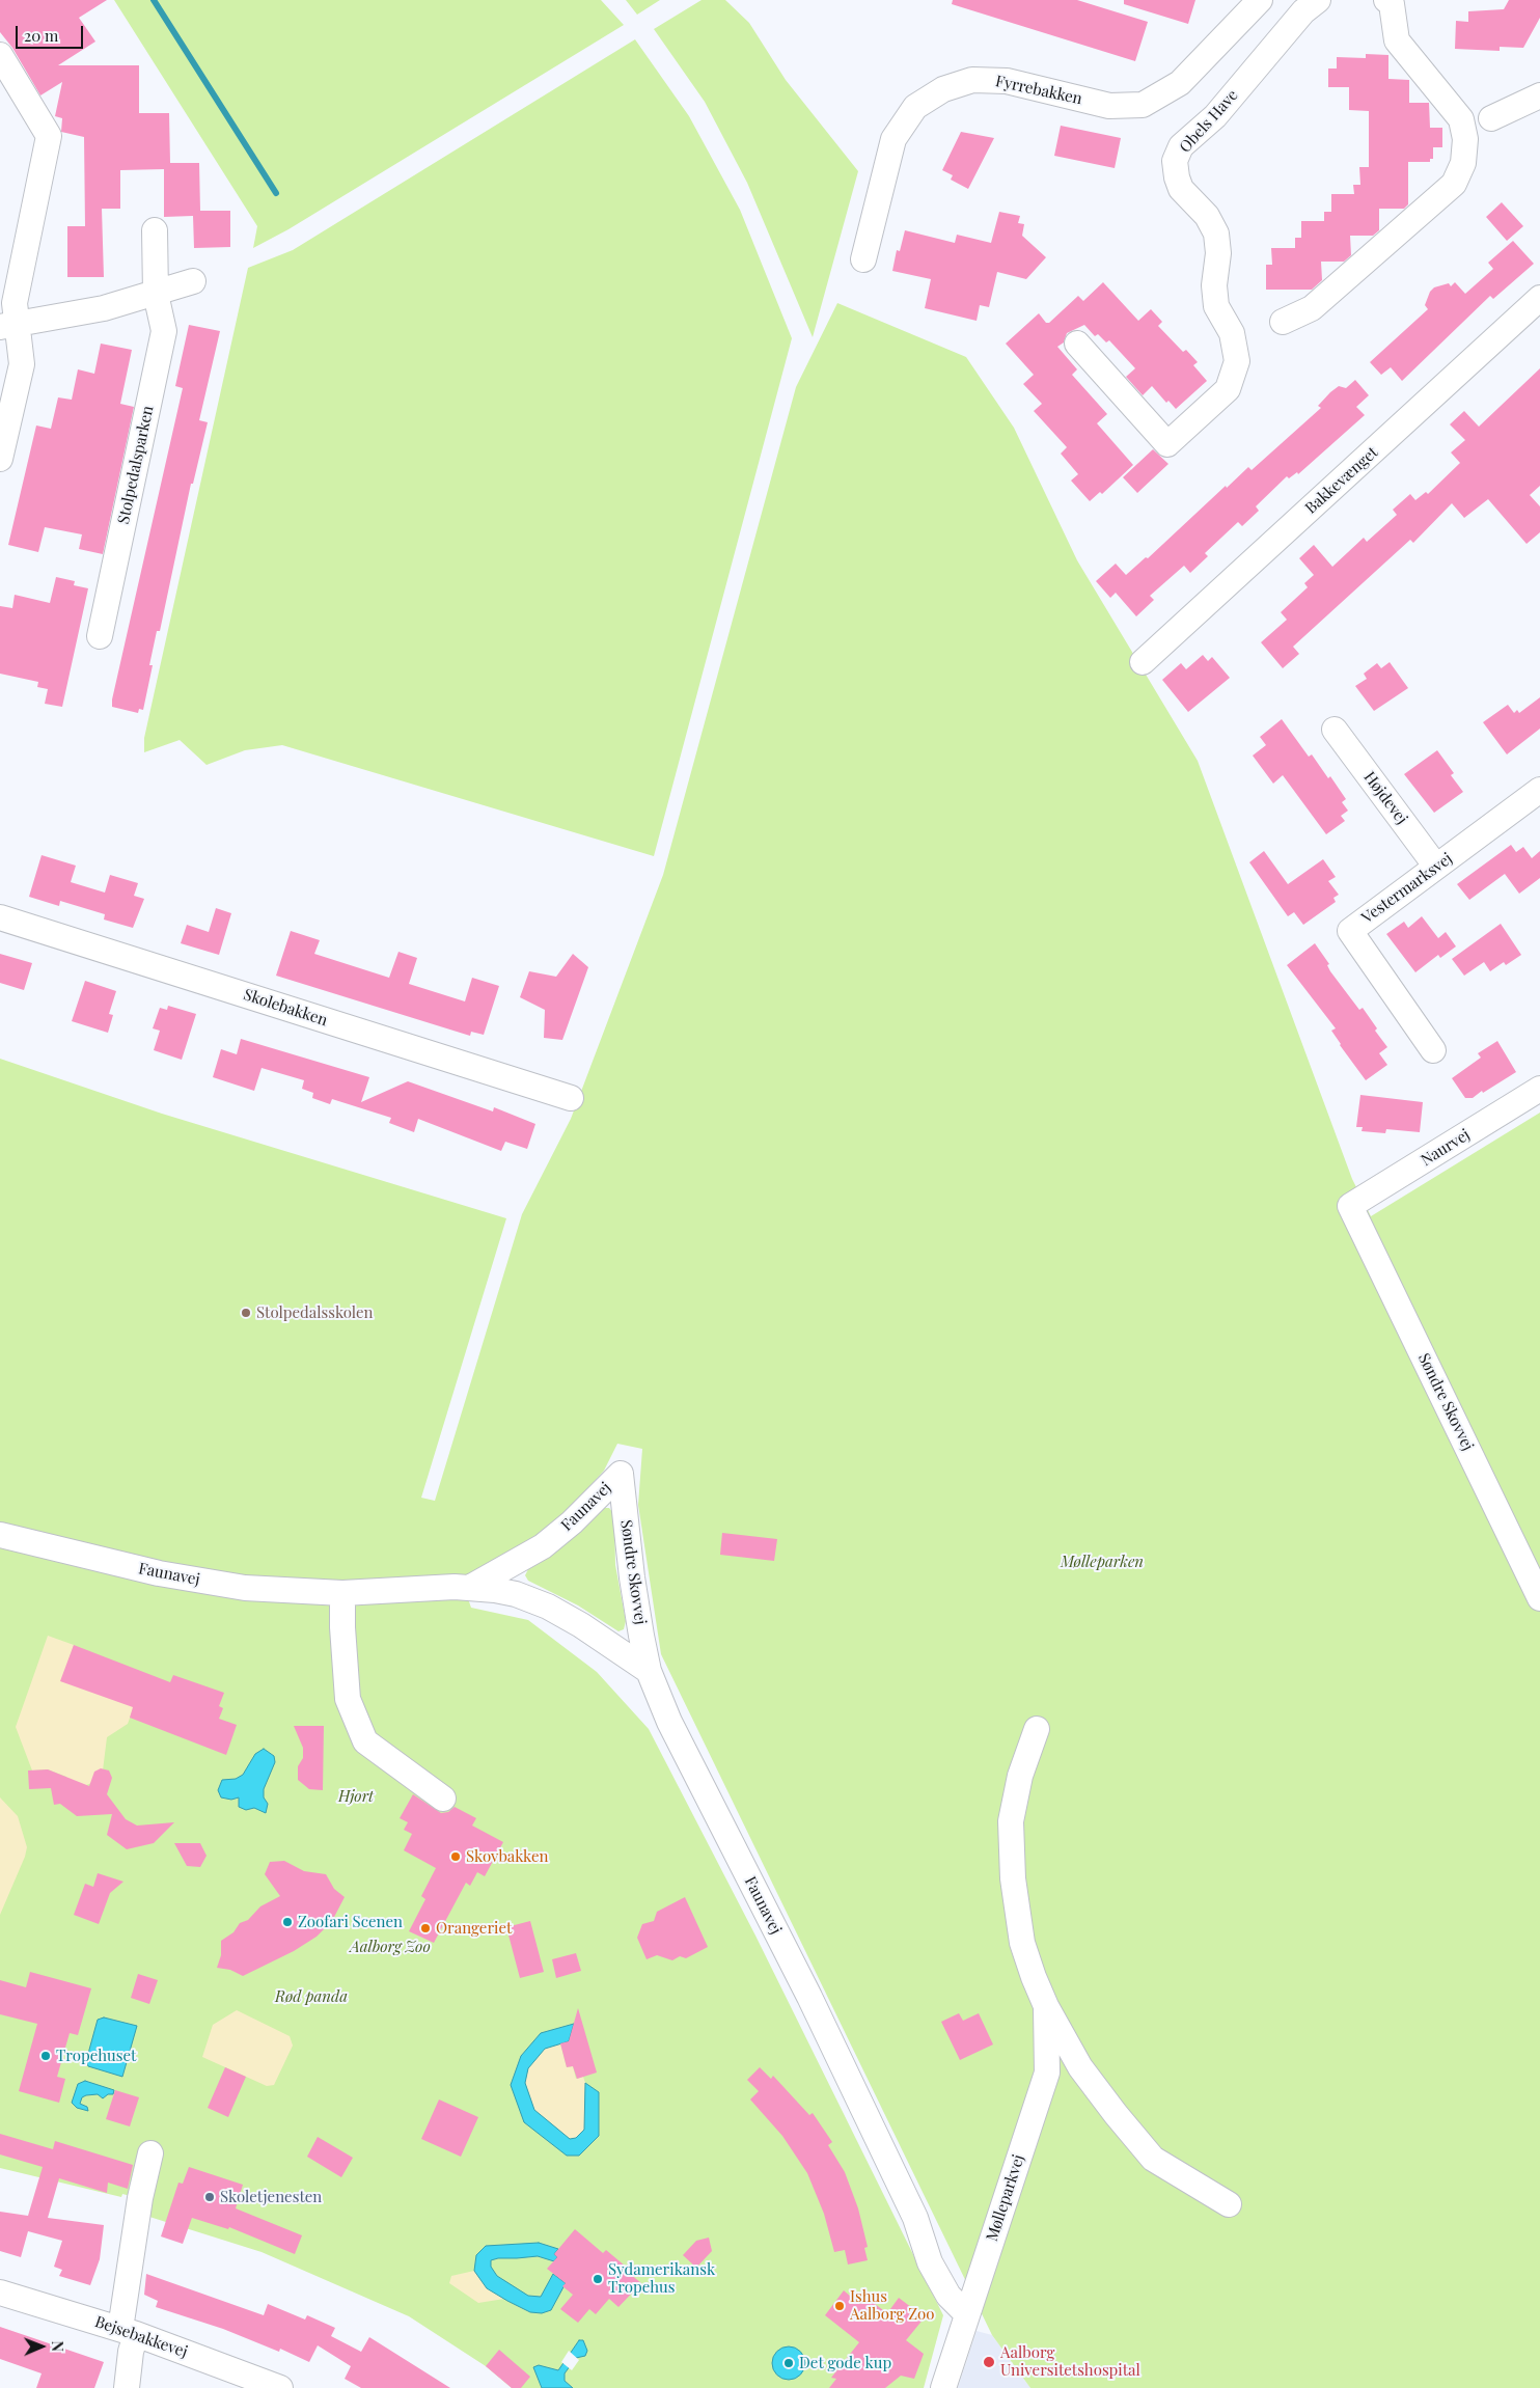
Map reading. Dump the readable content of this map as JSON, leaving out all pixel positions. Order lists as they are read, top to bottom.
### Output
{
  "streets": {
    "street": [
      "Fyrrebakken",
      "Obels Have",
      "Stolpedalsparken",
      "Bakkevænget",
      "Højdevej",
      "Vestermarksvej",
      "Skolebakken",
      "Naurvej",
      "Søndre Skovvej",
      "Faunavej",
      "Mølleparkvej",
      "Bejsebakkevej"
    ]
  },
  "crossings": [
    ["Højdevej", "Vestermarksvej"],
    ["Naurvej", "Søndre Skovvej"],
    ["Søndre Skovvej", "Faunavej"],
    ["Faunavej", "Mølleparkvej"]
  ],
  "parks": [
    "Mølleparken",
    "Hjort",
    "Aalborg Zoo",
    "Rød panda"
  ],
  "places": [
    "Stolpedalsskolen",
    "Skovbakken",
    "Zoofari Scenen",
    "Orangeriet",
    "Tropehuset",
    "Skoletjenesten",
    "Sydamerikansk Tropehus",
    "Ishus Aalborg Zoo",
    "Aalborg Universitetshospital",
    "Det gode kup"
  ],
  "scale_bar": "20 m",
  "north": "right"
}
